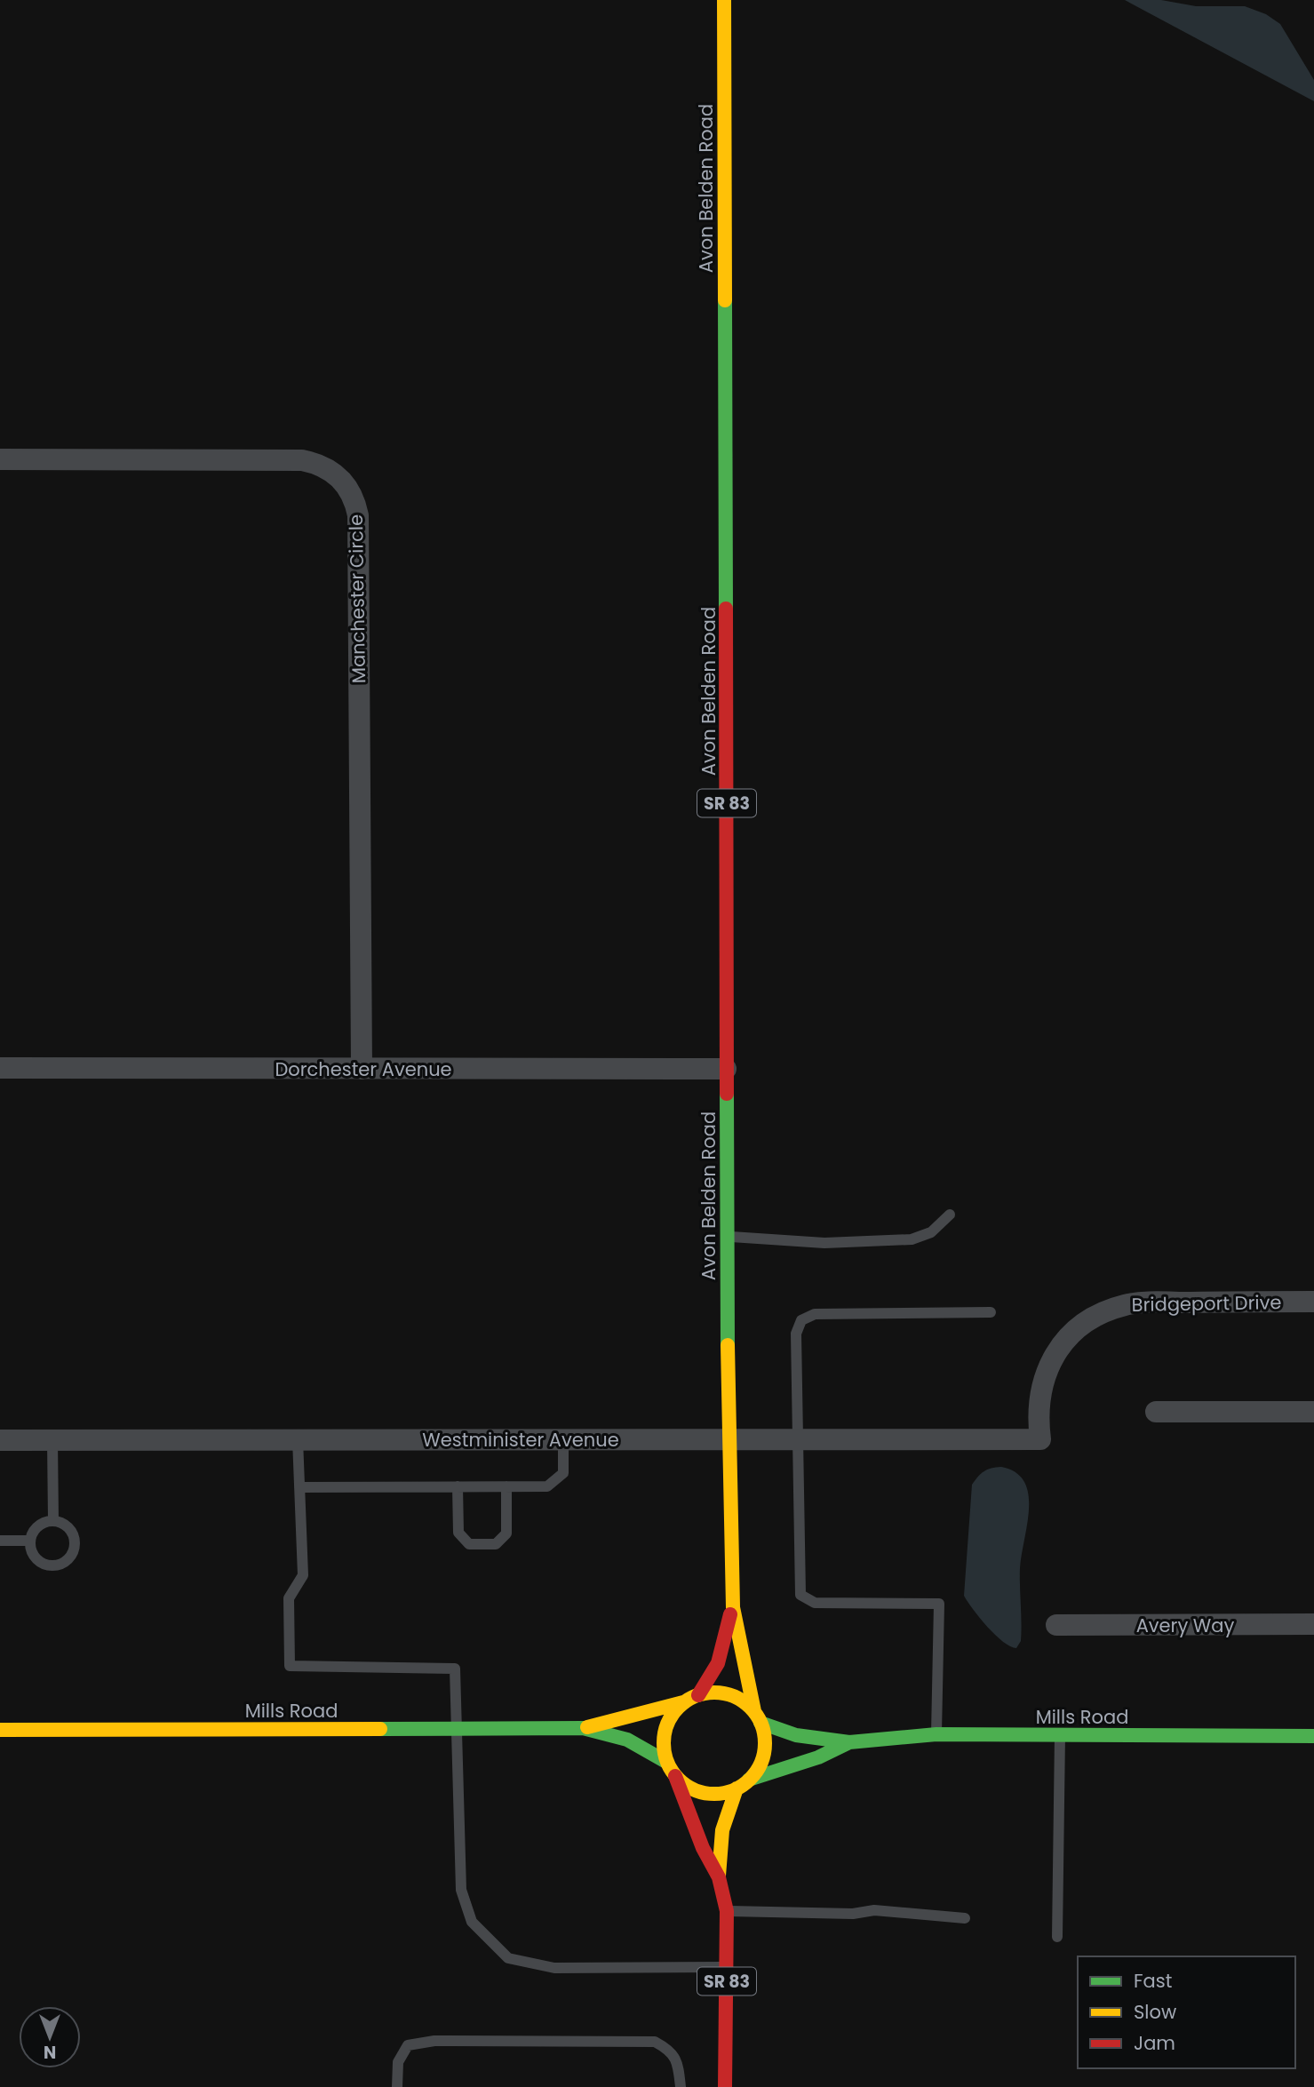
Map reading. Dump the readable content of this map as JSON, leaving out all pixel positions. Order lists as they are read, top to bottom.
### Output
{
  "streets": {
    "main road": ["Avon Belden Road", "SR 83", "Mills Road"],
    "street": [
      "Manchester Circle",
      "Dorchester Avenue",
      "Bridgeport Drive",
      "Westminister Avenue",
      "Avery Way"
    ]
  },
  "crossings": [
    ["Avon Belden Road", "SR 83"],
    ["Avon Belden Road", "Dorchester Avenue"],
    ["Avon Belden Road", "Westminister Avenue"],
    ["Avon Belden Road", "Mills Road"],
    ["Manchester Circle", "Dorchester Avenue"],
    ["SR 83", "Mills Road"],
    ["Bridgeport Drive", "Westminister Avenue"]
  ],
  "legend": ["Fast", "Slow", "Jam"],
  "north": "bottom"
}
